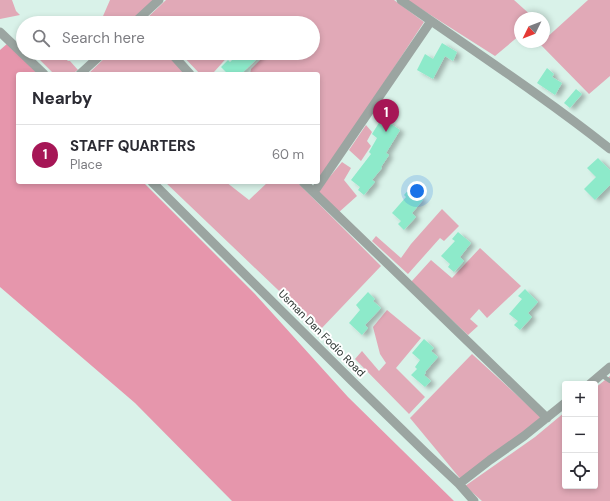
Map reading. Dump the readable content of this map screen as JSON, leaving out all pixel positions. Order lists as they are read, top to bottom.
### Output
{
  "streets": {
    "street": ["Usman Dan Fodio Road"]
  },
  "north": "bottom left",
  "page": {
    "search": "Search here",
    "heading": "Nearby",
    "pins": "1",
    "list": [
      {
        "mark": "1",
        "name": "STAFF QUARTERS",
        "note": "Place",
        "value": "60 m"
      }
    ],
    "map_buttons": ["+", "−"]
  }
}
